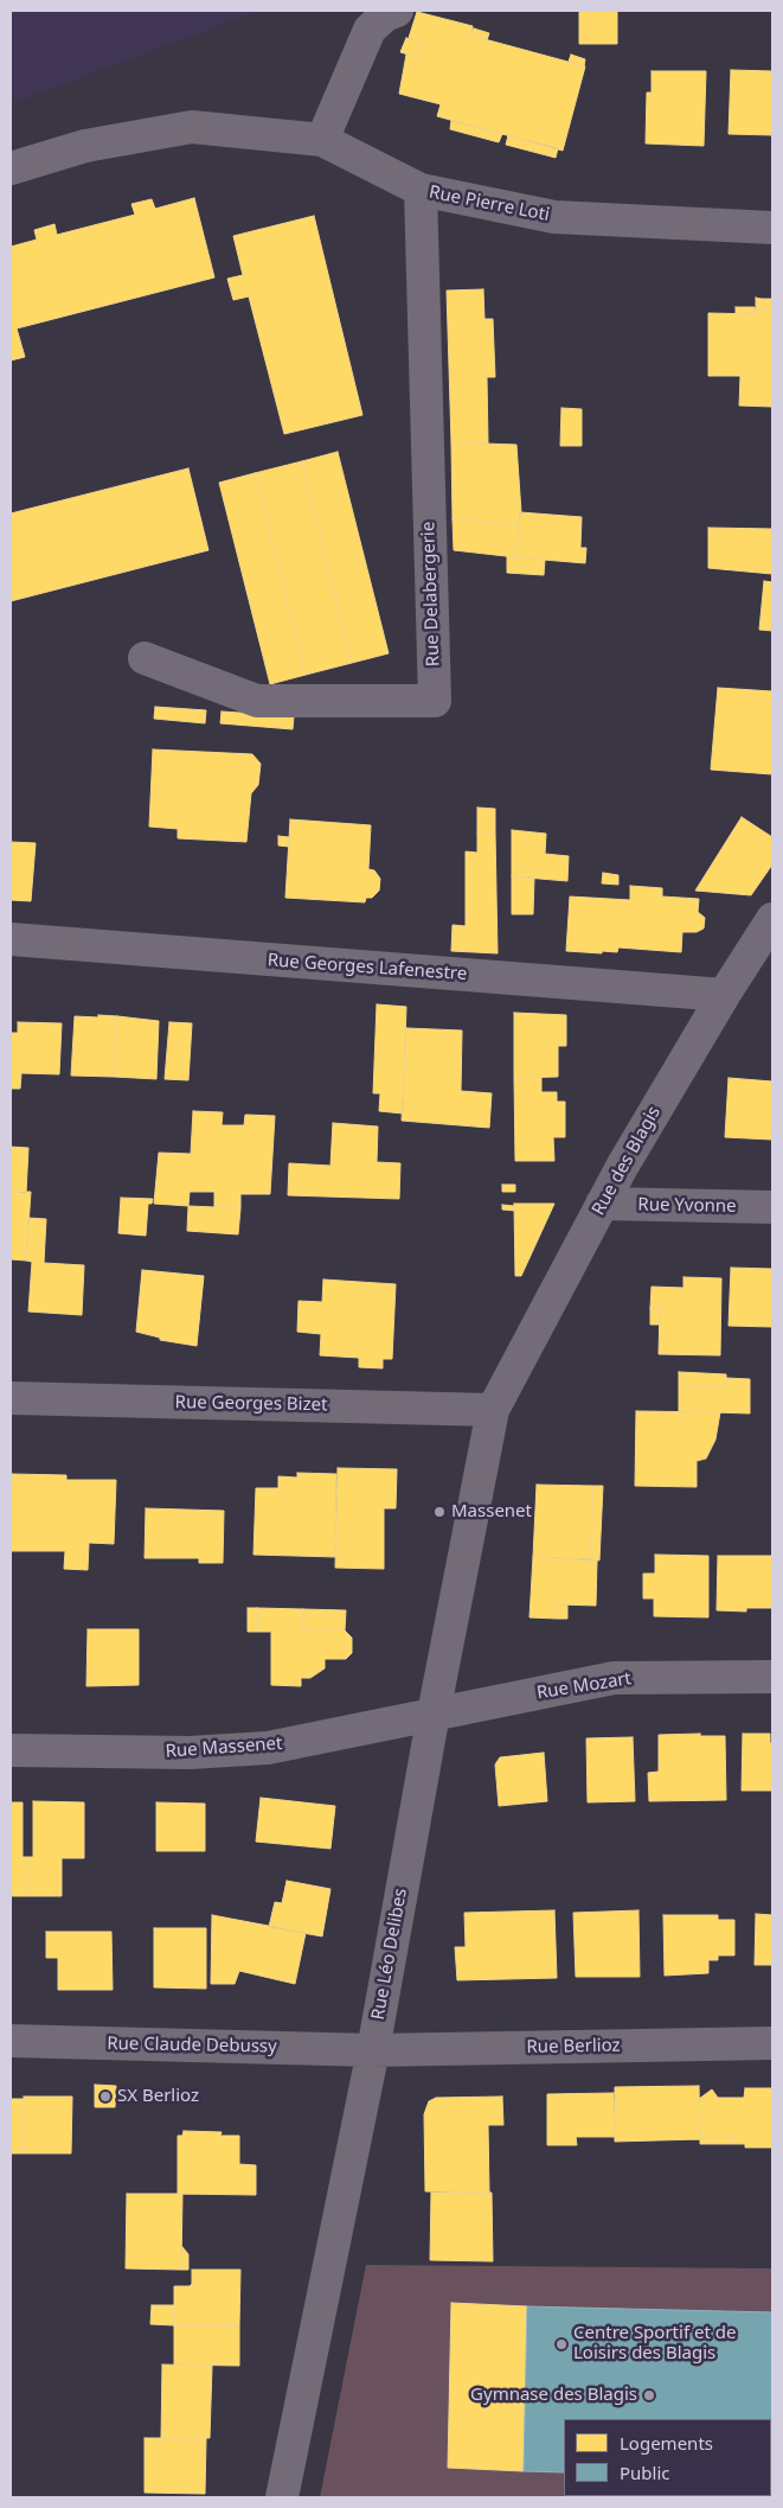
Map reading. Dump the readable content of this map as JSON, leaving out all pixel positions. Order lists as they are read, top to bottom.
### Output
{
  "streets": {
    "street": [
      "Rue Pierre Loti",
      "Rue Delabergerie",
      "Rue Georges Lafenestre",
      "Rue des Blagis",
      "Rue Yvonne",
      "Rue Georges Bizet",
      "Rue Mozart",
      "Rue Massenet",
      "Rue Léo Delibes",
      "Rue Claude Debussy",
      "Rue Berlioz"
    ]
  },
  "crossings": [
    ["Rue Pierre Loti", "Rue Delabergerie"],
    ["Rue Georges Lafenestre", "Rue des Blagis"],
    ["Rue des Blagis", "Rue Yvonne"],
    ["Rue des Blagis", "Rue Georges Bizet"],
    ["Rue des Blagis", "Rue Léo Delibes"],
    ["Rue Georges Bizet", "Rue Léo Delibes"],
    ["Rue Mozart", "Rue Massenet"],
    ["Rue Mozart", "Rue Léo Delibes"],
    ["Rue Massenet", "Rue Léo Delibes"],
    ["Rue Léo Delibes", "Rue Claude Debussy"],
    ["Rue Léo Delibes", "Rue Berlioz"],
    ["Rue Claude Debussy", "Rue Berlioz"]
  ],
  "places": [
    "Massenet",
    "SX Berlioz",
    "Centre Sportif et de Loisirs des Blagis",
    "Gymnase des Blagis"
  ],
  "legend": ["Logements", "Public"]
}
